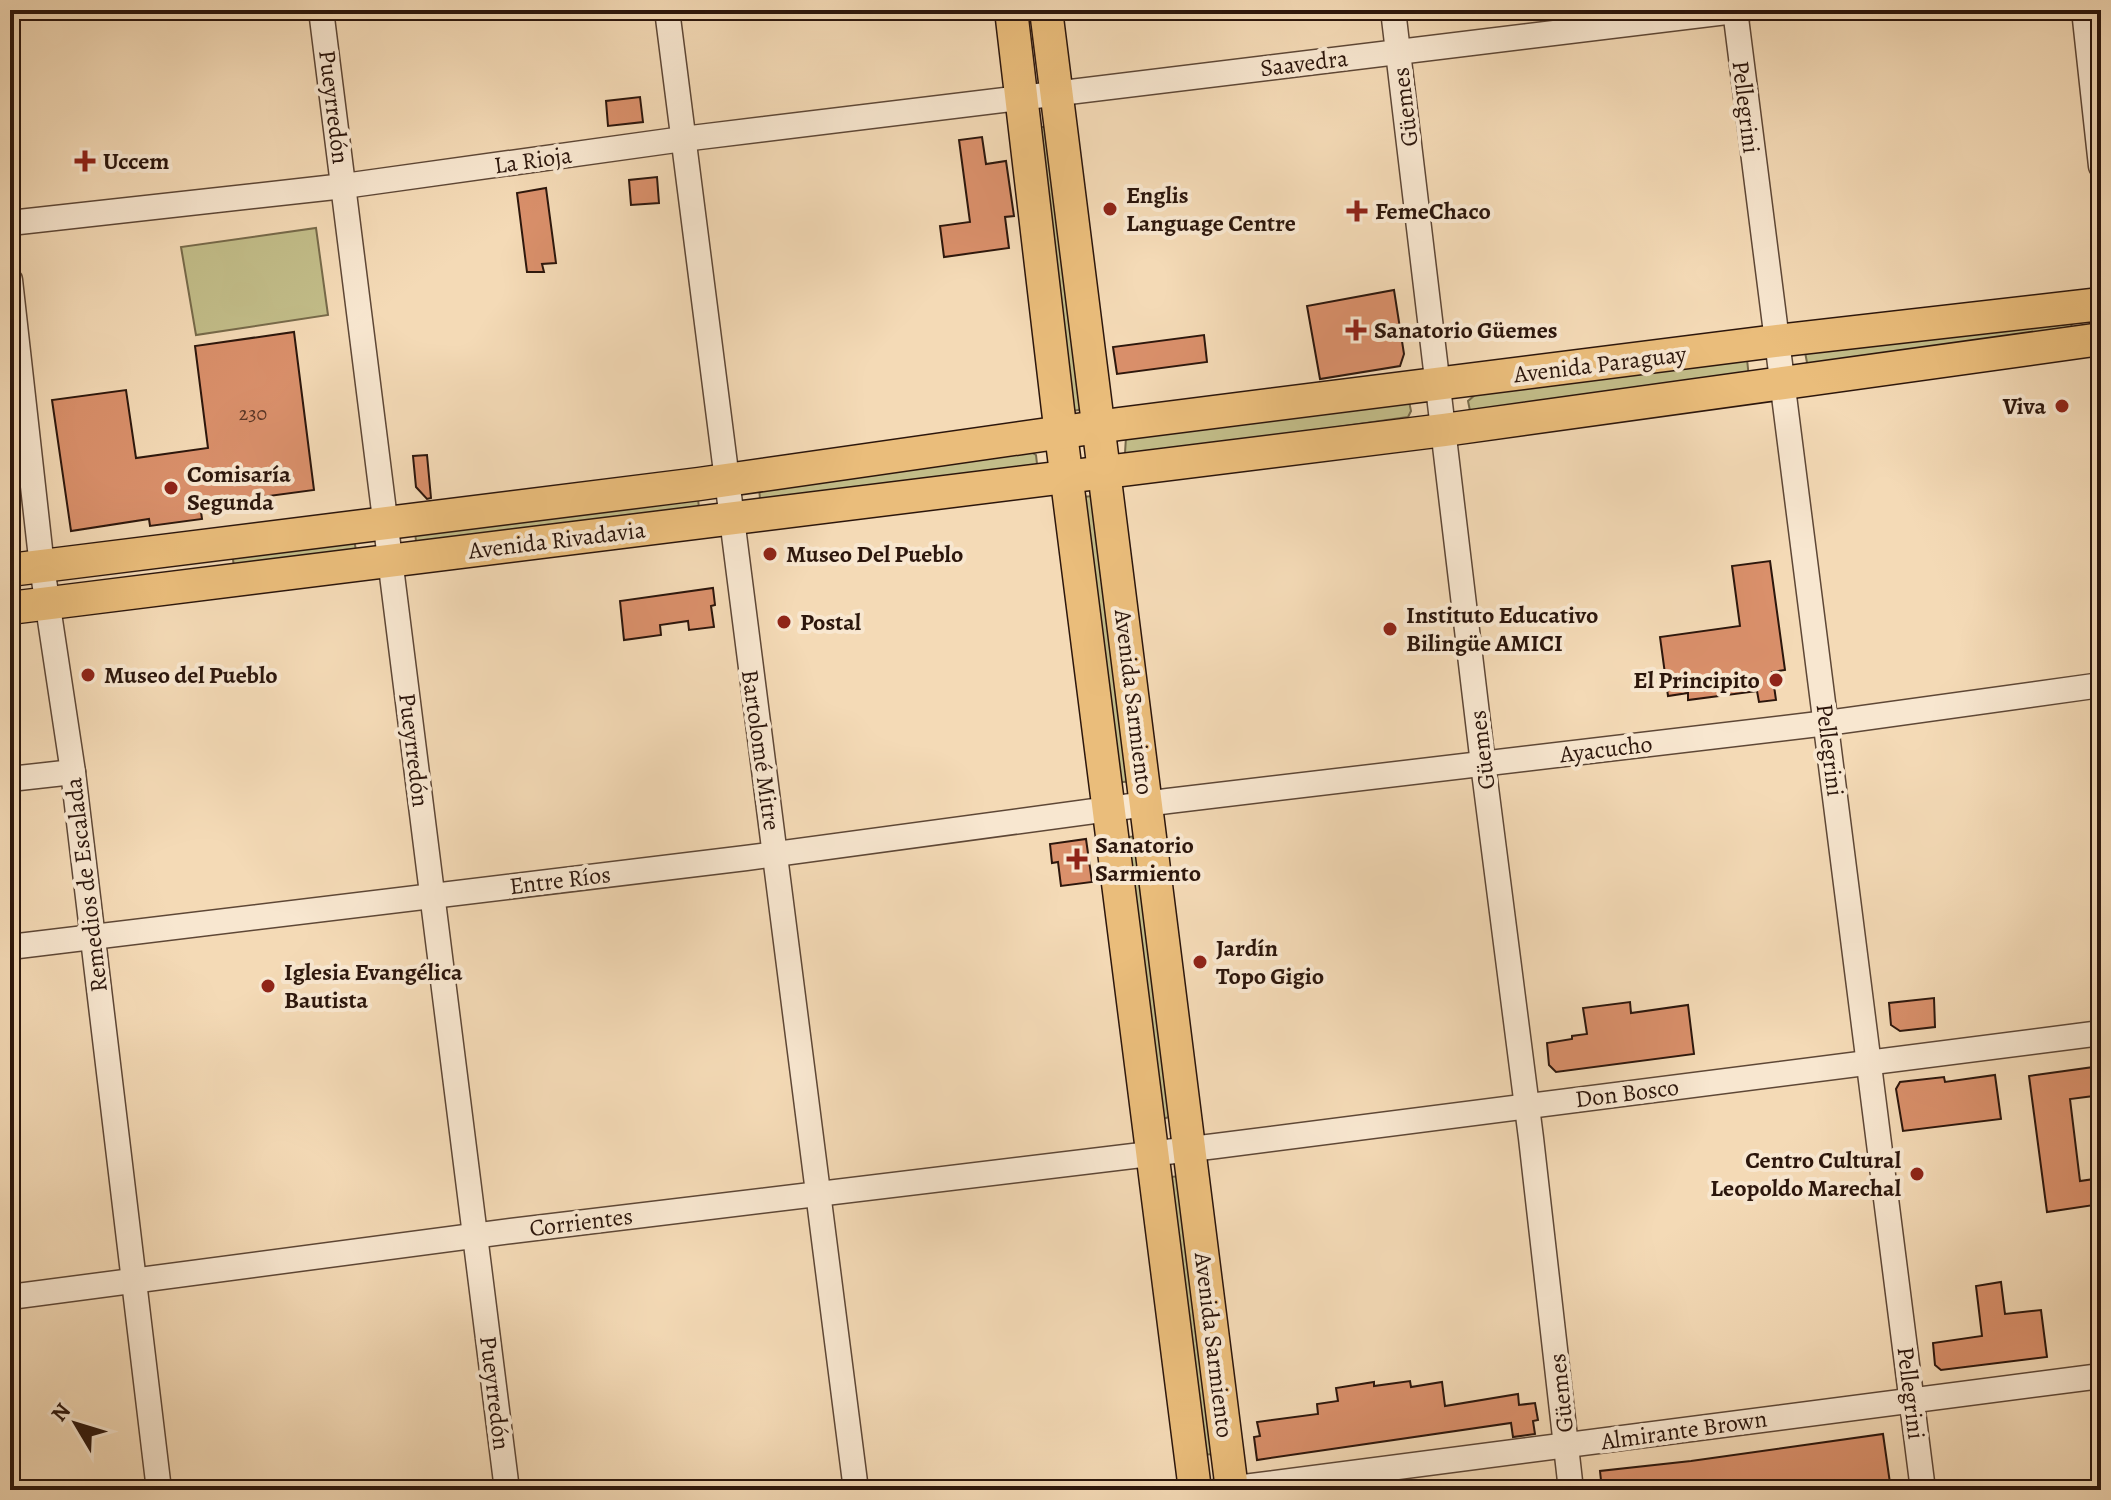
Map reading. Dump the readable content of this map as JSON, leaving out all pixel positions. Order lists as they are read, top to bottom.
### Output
{
  "streets": {
    "main road": ["Avenida Paraguay", "Avenida Rivadavia", "Avenida Sarmiento"],
    "street": [
      "Saavedra",
      "Pueyrredón",
      "Güemes",
      "Pellegrini",
      "La Rioja",
      "Ayacucho",
      "Bartolomé Mitre",
      "Entre Ríos",
      "Remedios de Escalada",
      "Don Bosco",
      "Corrientes",
      "Almirante Brown"
    ]
  },
  "crossings": [
    ["Saavedra", "Güemes"],
    ["Saavedra", "Pellegrini"],
    ["Saavedra", "La Rioja"],
    ["Saavedra", "Avenida Sarmiento"],
    ["Pueyrredón", "La Rioja"],
    ["Pueyrredón", "Avenida Rivadavia"],
    ["Pueyrredón", "Entre Ríos"],
    ["Pueyrredón", "Corrientes"],
    ["Güemes", "Avenida Paraguay"],
    ["Güemes", "Ayacucho"],
    ["Güemes", "Don Bosco"],
    ["Güemes", "Almirante Brown"],
    ["Pellegrini", "Avenida Paraguay"],
    ["Pellegrini", "Ayacucho"],
    ["Pellegrini", "Don Bosco"],
    ["Pellegrini", "Almirante Brown"],
    ["La Rioja", "Avenida Sarmiento"],
    ["La Rioja", "Bartolomé Mitre"],
    ["Avenida Paraguay", "Avenida Rivadavia"],
    ["Avenida Paraguay", "Avenida Sarmiento"],
    ["Avenida Rivadavia", "Avenida Sarmiento"],
    ["Avenida Rivadavia", "Bartolomé Mitre"],
    ["Avenida Rivadavia", "Remedios de Escalada"],
    ["Avenida Sarmiento", "Ayacucho"],
    ["Avenida Sarmiento", "Entre Ríos"],
    ["Avenida Sarmiento", "Don Bosco"],
    ["Avenida Sarmiento", "Corrientes"],
    ["Avenida Sarmiento", "Almirante Brown"],
    ["Ayacucho", "Entre Ríos"],
    ["Bartolomé Mitre", "Entre Ríos"],
    ["Bartolomé Mitre", "Corrientes"],
    ["Entre Ríos", "Remedios de Escalada"],
    ["Remedios de Escalada", "Corrientes"],
    ["Don Bosco", "Corrientes"]
  ],
  "places": {
    "health": [
      "Uccem",
      "FemeChaco",
      "Sanatorio Güemes",
      "Sanatorio Sarmiento"
    ],
    "other": [
      "Englis Language Centre",
      "Viva",
      "Comisaría Segunda",
      "Museo Del Pueblo",
      "Postal",
      "Instituto Educativo Bilingüe AMICI",
      "Museo del Pueblo",
      "El Principito",
      "Jardín Topo Gigio",
      "Iglesia Evangélica Bautista",
      "Centro Cultural Leopoldo Marechal"
    ]
  },
  "house_numbers": ["230"],
  "north": "top left"
}
